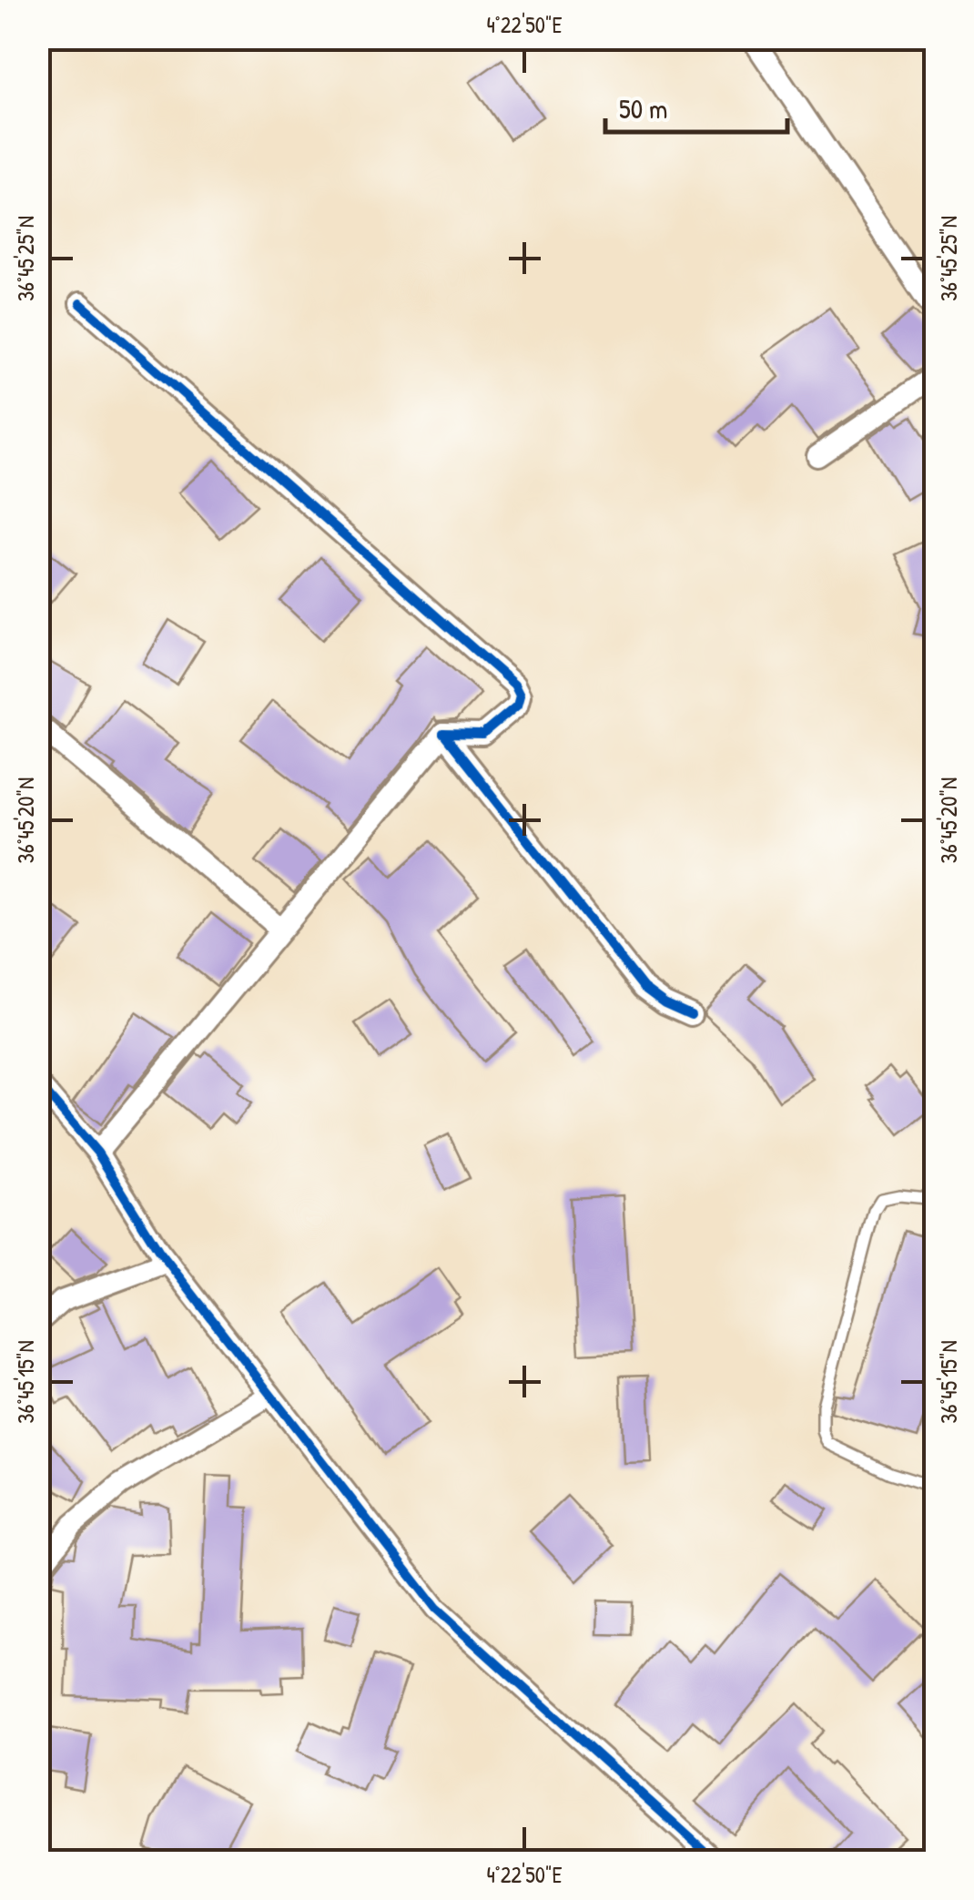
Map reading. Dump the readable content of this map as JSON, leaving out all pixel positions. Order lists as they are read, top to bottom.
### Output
{
  "scale_bar": "50 m",
  "coordinates": [
    "4°22'50\"E",
    "36°45'25\"N",
    "36°45'20\"N",
    "36°45'15\"N"
  ]
}
